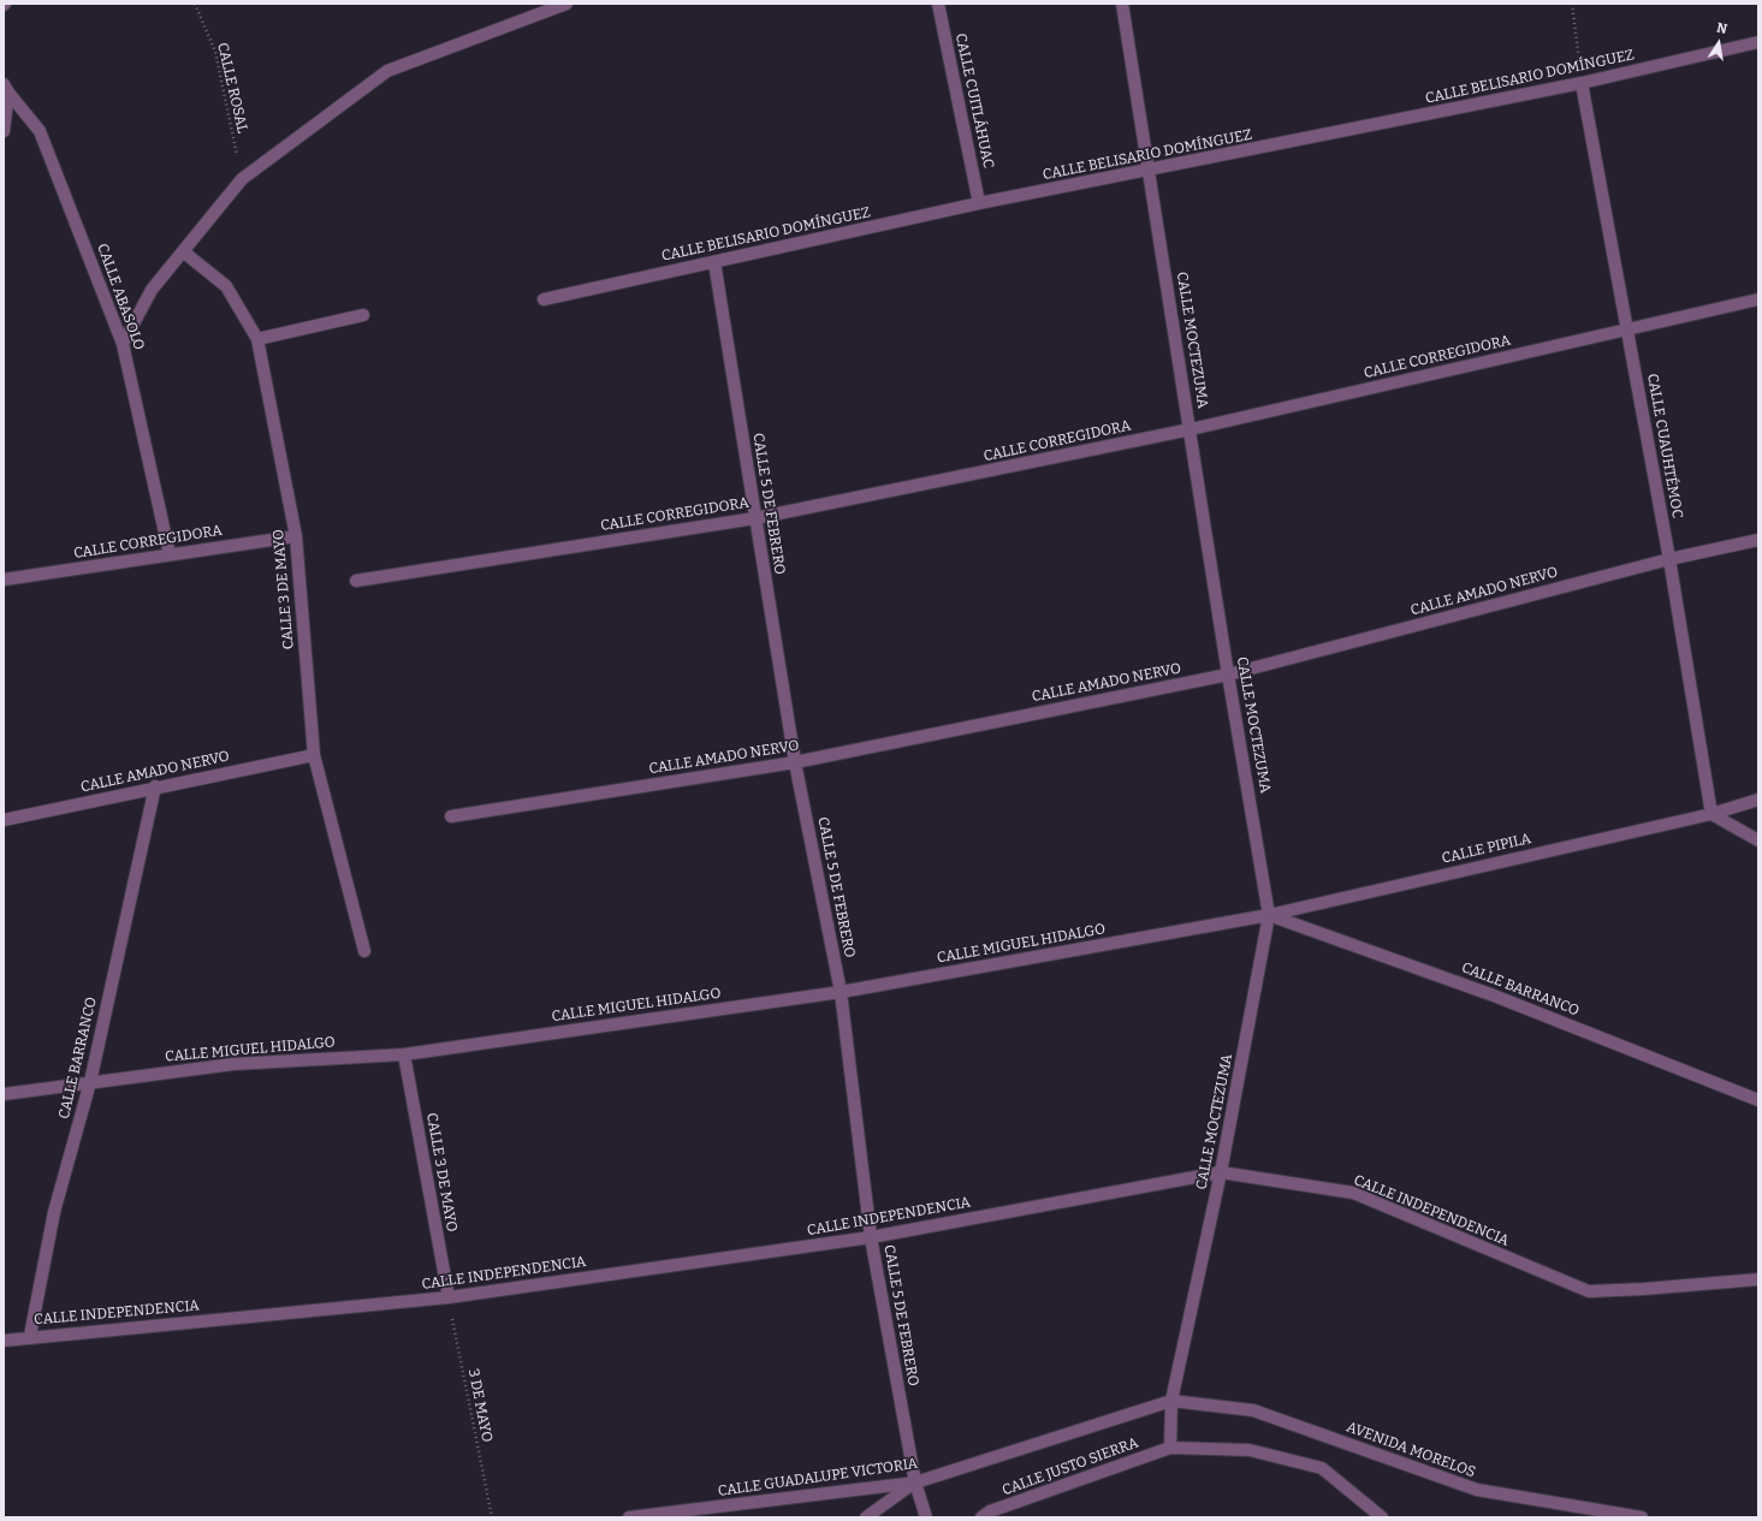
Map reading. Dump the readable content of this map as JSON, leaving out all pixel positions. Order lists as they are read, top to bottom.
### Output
{
  "streets": {
    "street": [
      "CALLE BELISARIO DOMÍNGUEZ",
      "CALLE CUITLÁHUAC",
      "CALLE ABASOLO",
      "CALLE MOCTEZUMA",
      "CALLE CORREGIDORA",
      "CALLE CUAUHTÉMOC",
      "CALLE 5 DE FEBRERO",
      "CALLE 3 DE MAYO",
      "CALLE AMADO NERVO",
      "CALLE PIPILA",
      "CALLE MIGUEL HIDALGO",
      "CALLE BARRANCO",
      "CALLE INDEPENDENCIA",
      "AVENIDA MORELOS",
      "CALLE JUSTO SIERRA",
      "CALLE GUADALUPE VICTORIA"
    ],
    "path": ["CALLE ROSAL", "3 DE MAYO"]
  },
  "crossings": [
    ["CALLE BELISARIO DOMÍNGUEZ", "CALLE CUITLÁHUAC"],
    ["CALLE BELISARIO DOMÍNGUEZ", "CALLE MOCTEZUMA"],
    ["CALLE BELISARIO DOMÍNGUEZ", "CALLE CUAUHTÉMOC"],
    ["CALLE BELISARIO DOMÍNGUEZ", "CALLE 5 DE FEBRERO"],
    ["CALLE ABASOLO", "CALLE CORREGIDORA"],
    ["CALLE MOCTEZUMA", "CALLE CORREGIDORA"],
    ["CALLE MOCTEZUMA", "CALLE AMADO NERVO"],
    ["CALLE MOCTEZUMA", "CALLE PIPILA"],
    ["CALLE MOCTEZUMA", "CALLE MIGUEL HIDALGO"],
    ["CALLE MOCTEZUMA", "CALLE BARRANCO"],
    ["CALLE MOCTEZUMA", "CALLE INDEPENDENCIA"],
    ["CALLE MOCTEZUMA", "AVENIDA MORELOS"],
    ["CALLE MOCTEZUMA", "CALLE JUSTO SIERRA"],
    ["CALLE MOCTEZUMA", "CALLE GUADALUPE VICTORIA"],
    ["CALLE CORREGIDORA", "CALLE CUAUHTÉMOC"],
    ["CALLE CORREGIDORA", "CALLE 5 DE FEBRERO"],
    ["CALLE CORREGIDORA", "CALLE 3 DE MAYO"],
    ["CALLE CUAUHTÉMOC", "CALLE AMADO NERVO"],
    ["CALLE CUAUHTÉMOC", "CALLE PIPILA"],
    ["CALLE 5 DE FEBRERO", "CALLE AMADO NERVO"],
    ["CALLE 5 DE FEBRERO", "CALLE MIGUEL HIDALGO"],
    ["CALLE 5 DE FEBRERO", "CALLE INDEPENDENCIA"],
    ["CALLE 5 DE FEBRERO", "CALLE GUADALUPE VICTORIA"],
    ["CALLE 3 DE MAYO", "CALLE AMADO NERVO"],
    ["CALLE 3 DE MAYO", "CALLE MIGUEL HIDALGO"],
    ["CALLE 3 DE MAYO", "CALLE INDEPENDENCIA"],
    ["CALLE 3 DE MAYO", "3 DE MAYO"],
    ["CALLE AMADO NERVO", "CALLE BARRANCO"],
    ["CALLE PIPILA", "CALLE MIGUEL HIDALGO"],
    ["CALLE PIPILA", "CALLE BARRANCO"],
    ["CALLE MIGUEL HIDALGO", "CALLE BARRANCO"],
    ["CALLE BARRANCO", "CALLE INDEPENDENCIA"],
    ["CALLE INDEPENDENCIA", "3 DE MAYO"],
    ["AVENIDA MORELOS", "CALLE GUADALUPE VICTORIA"]
  ],
  "north": "top"
}
